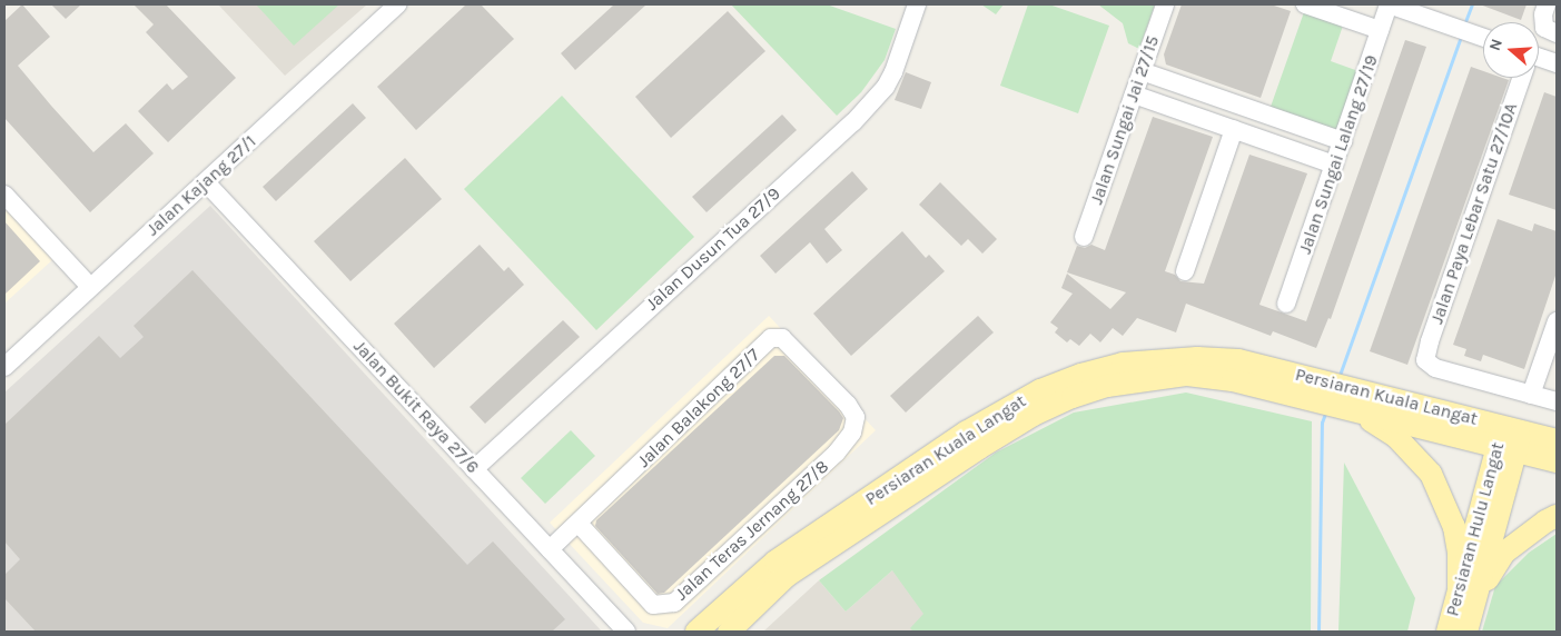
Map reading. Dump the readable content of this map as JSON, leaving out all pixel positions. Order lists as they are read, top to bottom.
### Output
{
  "streets": {
    "main road": ["Persiaran Kuala Langat", "Persiaran Hulu Langat"],
    "street": [
      "Jalan Sungai Jai 27/15",
      "Jalan Sungai Lalang 27/19",
      "Jalan Kajang 27/1",
      "Jalan Paya Lebar Satu 27/10A",
      "Jalan Dusun Tua 27/9",
      "Jalan Bukit Raya 27/6",
      "Jalan Balakong 27/7",
      "Jalan Teras Jernang 27/8"
    ]
  },
  "crossings": [
    ["Jalan Kajang 27/1", "Jalan Bukit Raya 27/6"],
    ["Jalan Dusun Tua 27/9", "Jalan Bukit Raya 27/6"],
    ["Persiaran Kuala Langat", "Persiaran Hulu Langat"],
    ["Jalan Bukit Raya 27/6", "Jalan Balakong 27/7"],
    ["Jalan Balakong 27/7", "Jalan Teras Jernang 27/8"]
  ],
  "north": "left"
}
